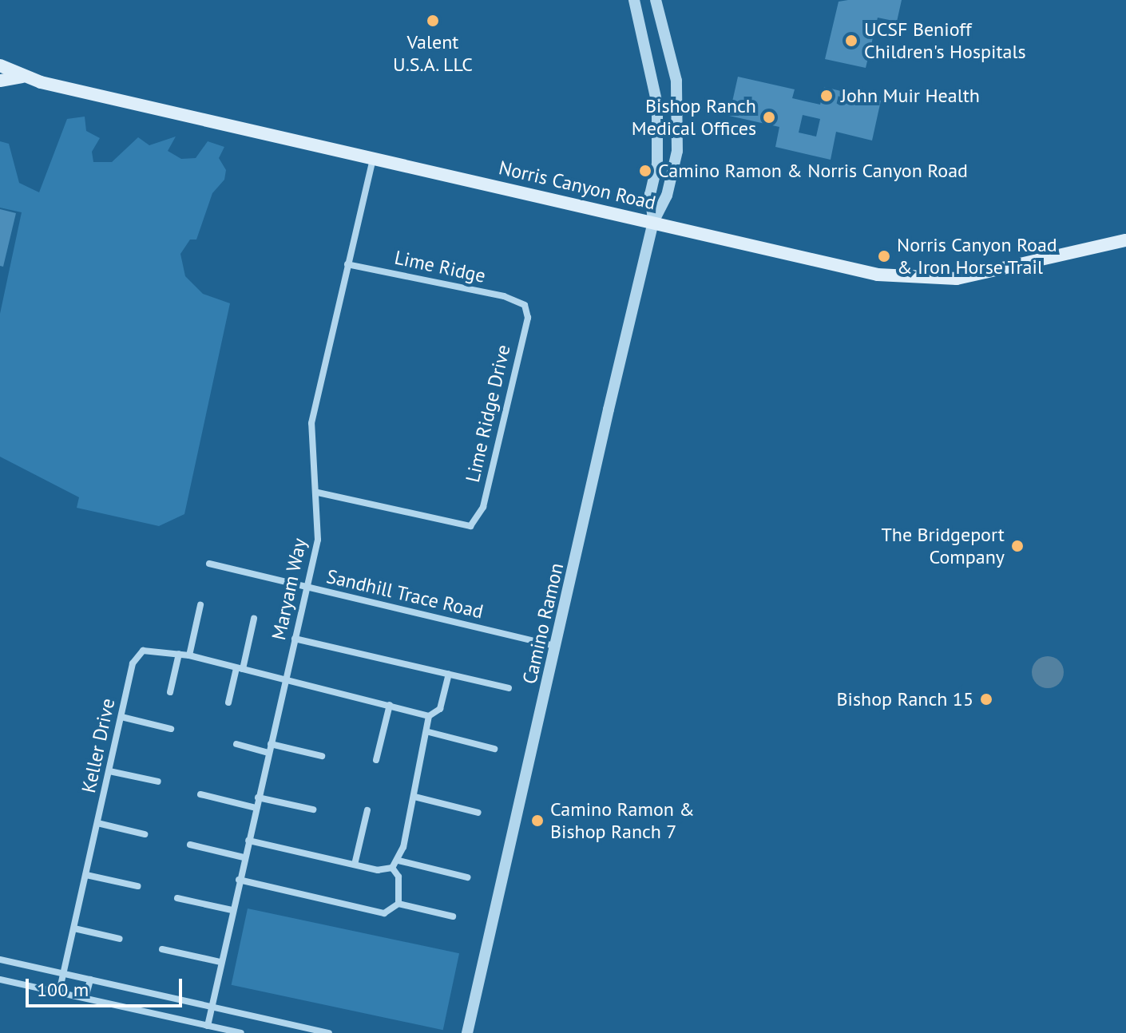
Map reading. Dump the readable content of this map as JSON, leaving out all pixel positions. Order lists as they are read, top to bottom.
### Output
{
  "streets": {
    "main road": ["Norris Canyon Road"],
    "street": [
      "Lime Ridge",
      "Lime Ridge Drive",
      "Maryam Way",
      "Sandhill Trace Road",
      "Camino Ramon",
      "Keller Drive"
    ]
  },
  "crossings": [
    ["Norris Canyon Road", "Maryam Way"],
    ["Norris Canyon Road", "Camino Ramon"],
    ["Lime Ridge", "Lime Ridge Drive"],
    ["Lime Ridge", "Maryam Way"],
    ["Lime Ridge Drive", "Maryam Way"],
    ["Maryam Way", "Sandhill Trace Road"],
    ["Maryam Way", "Keller Drive"],
    ["Sandhill Trace Road", "Camino Ramon"]
  ],
  "places": [
    "Valent U.S.A. LLC",
    "UCSF Benioff Children's Hospitals",
    "John Muir Health",
    "Bishop Ranch Medical Offices",
    "Camino Ramon & Norris Canyon Road",
    "Norris Canyon Road & Iron Horse Trail",
    "The Bridgeport Company",
    "Bishop Ranch 15",
    "Camino Ramon & Bishop Ranch 7"
  ],
  "scale_bar": "100 m"
}
